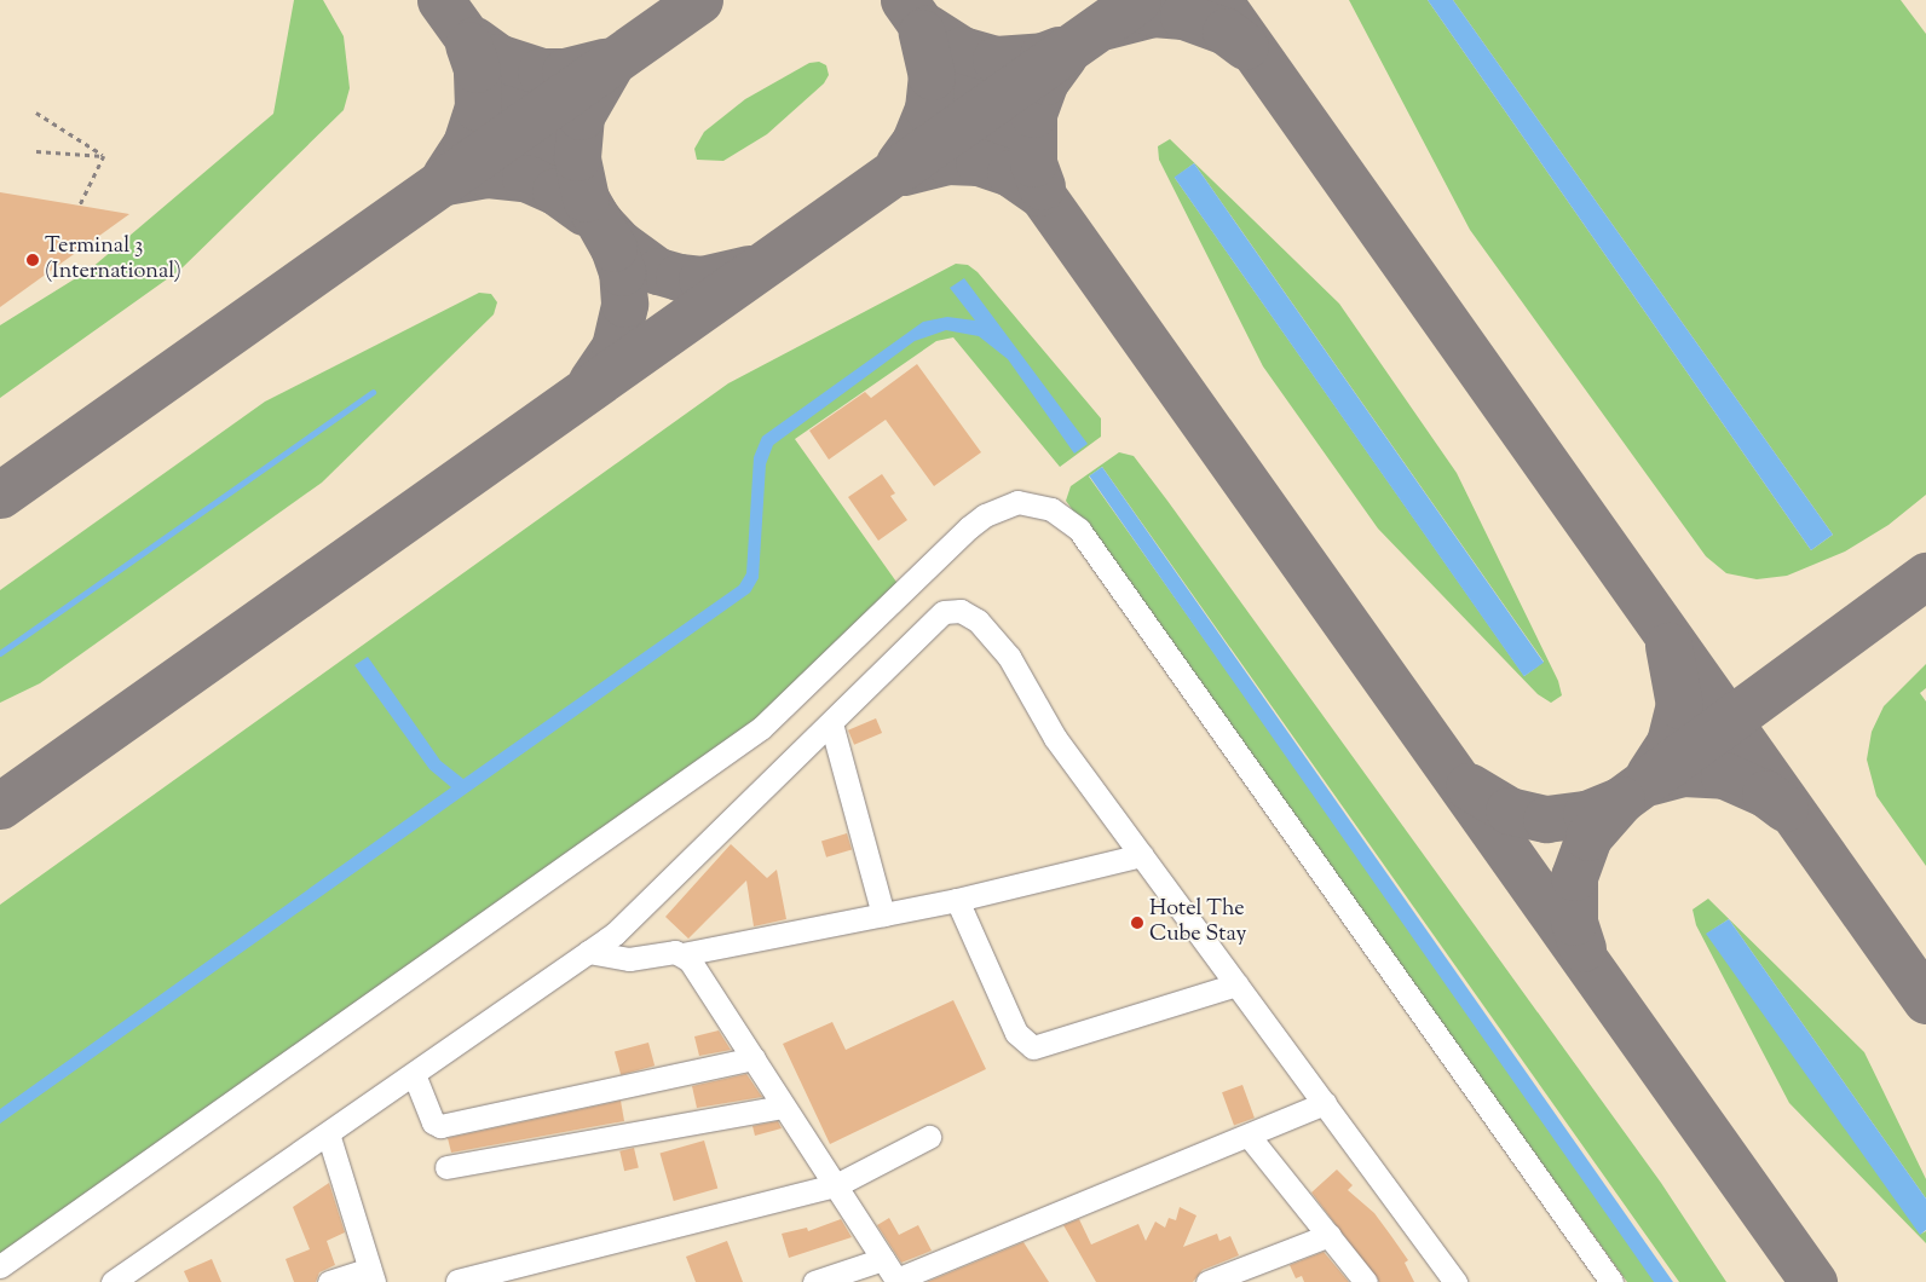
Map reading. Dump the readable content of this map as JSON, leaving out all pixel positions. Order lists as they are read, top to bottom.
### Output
{
  "places": ["Terminal 3 (International)", "Hotel The Cube Stay"]
}
